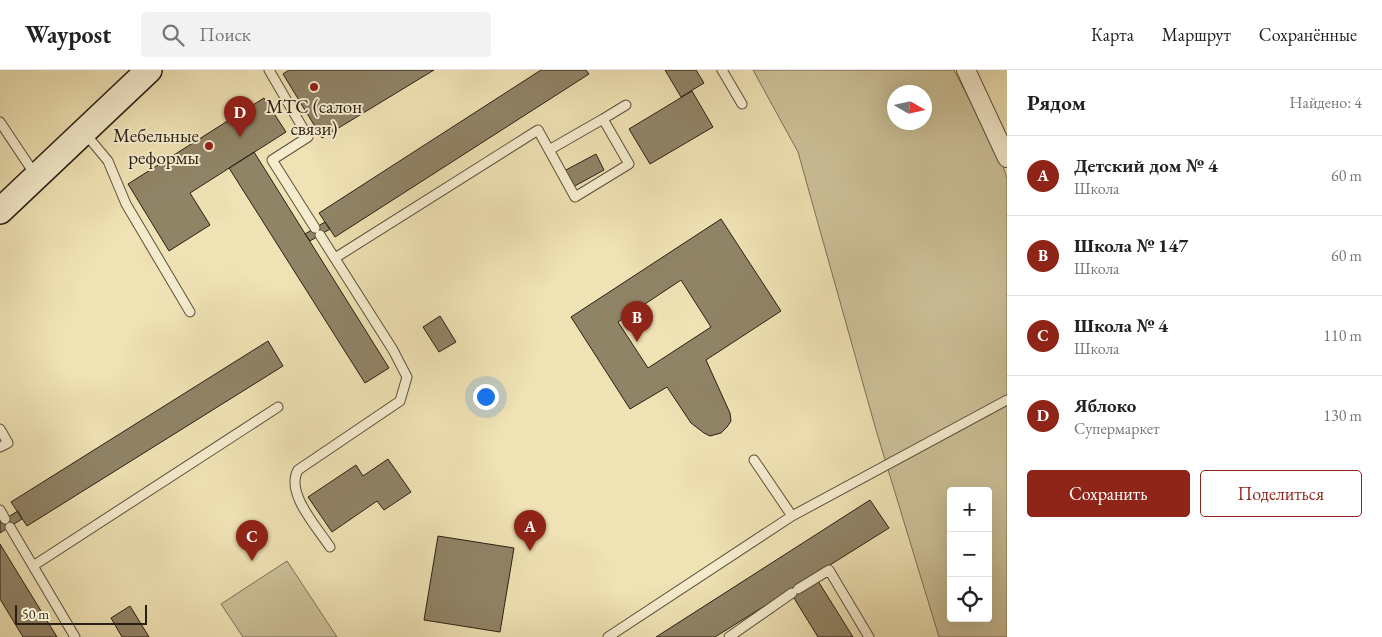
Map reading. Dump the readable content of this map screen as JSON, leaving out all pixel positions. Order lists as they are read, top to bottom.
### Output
{
  "places": ["МТС (салон связи)", "Мебельные реформы"],
  "scale_bar": "50 m",
  "north": "right",
  "page": {
    "header": "Waypost",
    "search": "Поиск",
    "nav": ["Карта", "Маршрут", "Сохранённые"],
    "heading": ["Рядом", "Найдено: 4"],
    "pins": [
      "D",
      "B",
      "A",
      "C"
    ],
    "list": [
      {
        "mark": "A",
        "name": "Детский дом № 4",
        "note": "Школа",
        "value": "60 m"
      },
      {
        "mark": "B",
        "name": "Школа № 147",
        "note": "Школа",
        "value": "60 m"
      },
      {
        "mark": "C",
        "name": "Школа № 4",
        "note": "Школа",
        "value": "110 m"
      },
      {
        "mark": "D",
        "name": "Яблоко",
        "note": "Супермаркет",
        "value": "130 m"
      }
    ],
    "buttons": ["Сохранить", "Поделиться"],
    "map_buttons": ["+", "−"],
    "scale": "50 m"
  }
}
